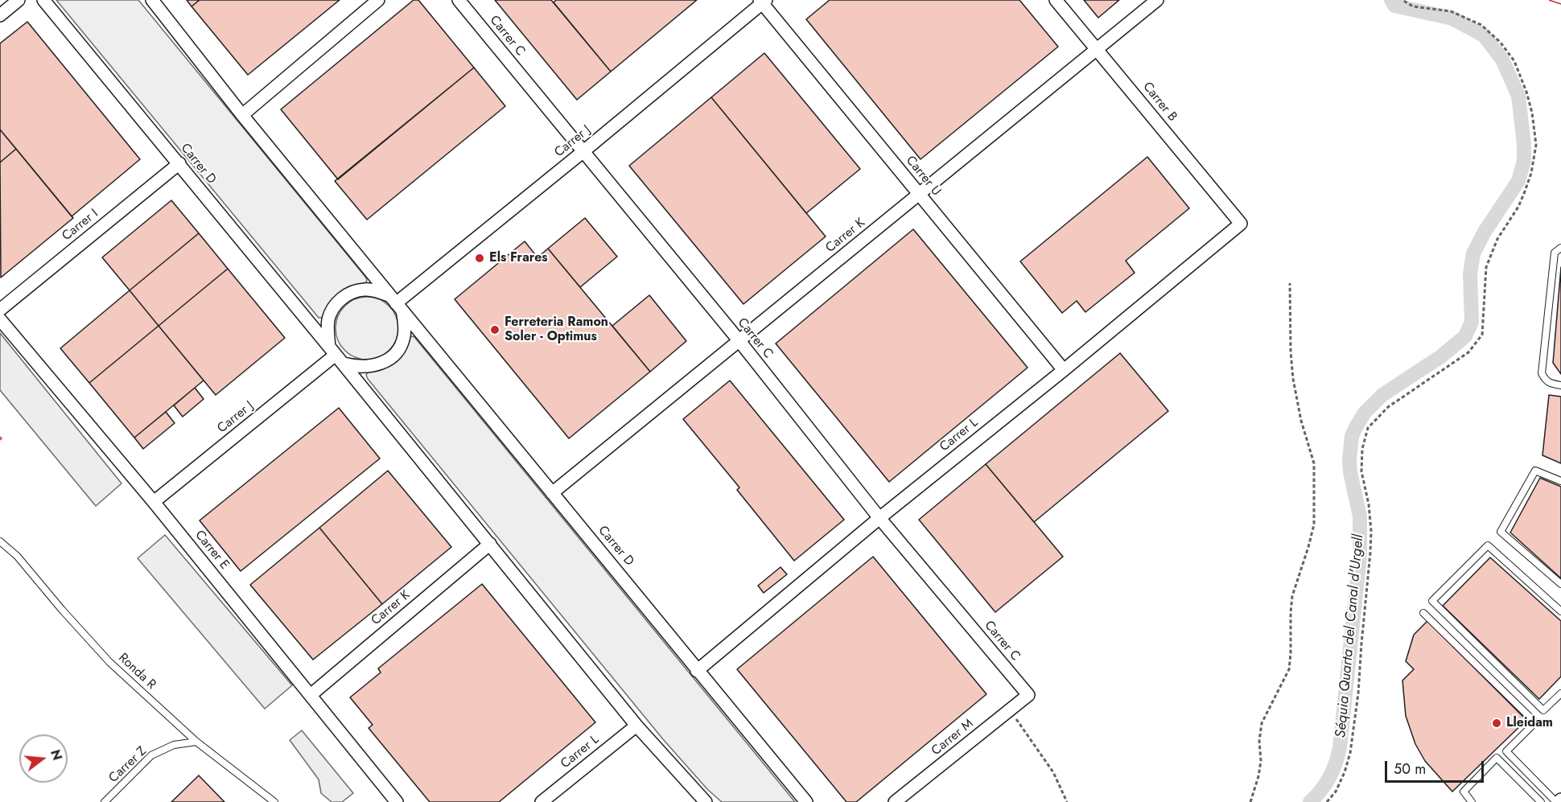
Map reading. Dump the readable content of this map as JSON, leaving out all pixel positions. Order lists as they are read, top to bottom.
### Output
{
  "streets": {
    "street": [
      "Carrer C",
      "Carrer B",
      "Carrer J",
      "Carrer D",
      "Carrer U",
      "Carrer I",
      "Carrer K",
      "Carrer L",
      "Carrer E",
      "Carrer M"
    ],
    "lane": ["Ronda R", "Carrer Z"]
  },
  "crossings": [
    ["Carrer C", "Carrer J"],
    ["Carrer C", "Carrer K"],
    ["Carrer C", "Carrer L"],
    ["Carrer C", "Carrer M"],
    ["Carrer B", "Carrer K"],
    ["Carrer B", "Carrer L"],
    ["Carrer J", "Carrer D"],
    ["Carrer J", "Carrer U"],
    ["Carrer J", "Carrer E"],
    ["Carrer D", "Carrer I"],
    ["Carrer D", "Carrer K"],
    ["Carrer D", "Carrer L"],
    ["Carrer U", "Carrer K"],
    ["Carrer U", "Carrer L"],
    ["Carrer K", "Carrer E"],
    ["Ronda R", "Carrer Z"]
  ],
  "water": ["Séquia Quarta del Canal d'Urgell"],
  "places": ["Els Frares", "Ferreteria Ramon Soler - Optimus", "Lleidam"],
  "scale_bar": "50 m",
  "north": "right"
}
